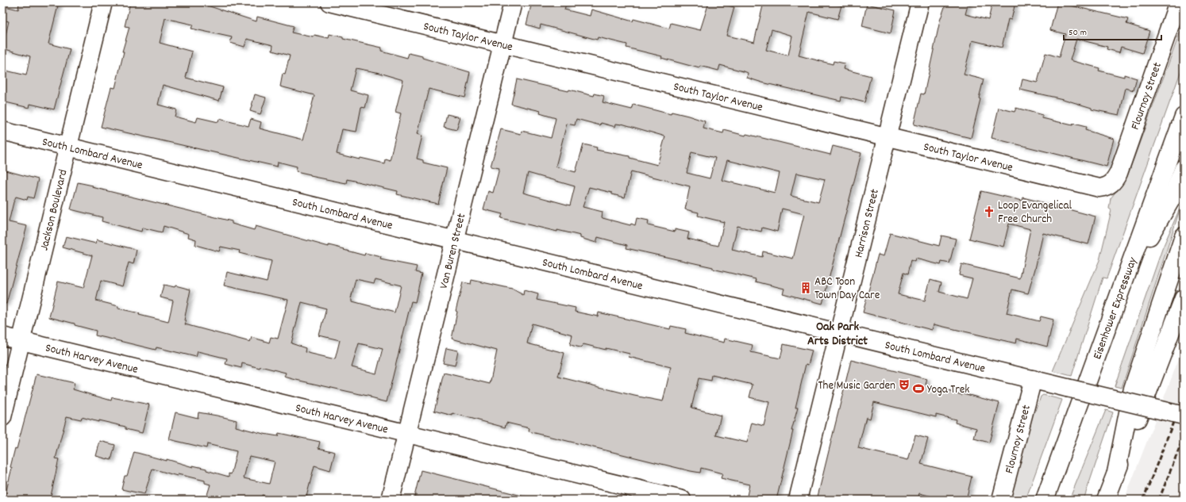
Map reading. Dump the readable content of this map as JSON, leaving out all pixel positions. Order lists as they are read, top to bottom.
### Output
{
  "streets": {
    "main road": [
      "South Taylor Avenue",
      "Flournoy Street",
      "South Lombard Avenue",
      "Jackson Boulevard",
      "Harrison Street",
      "Van Buren Street",
      "Eisenhower Expressway",
      "South Harvey Avenue"
    ]
  },
  "crossings": [
    ["South Taylor Avenue", "Flournoy Street"],
    ["South Taylor Avenue", "Harrison Street"],
    ["South Taylor Avenue", "Van Buren Street"],
    ["Flournoy Street", "South Lombard Avenue"],
    ["South Lombard Avenue", "Jackson Boulevard"],
    ["South Lombard Avenue", "Harrison Street"],
    ["South Lombard Avenue", "Van Buren Street"],
    ["Jackson Boulevard", "South Harvey Avenue"],
    ["Van Buren Street", "South Harvey Avenue"]
  ],
  "districts": ["Oak Park Arts District"],
  "places": {
    "church": ["Loop Evangelical Free Church"],
    "building": ["ABC Toon Town Day Care"],
    "theatre": ["The Music Garden"],
    "sports": ["Yoga Trek"]
  },
  "scale_bar": "50 m"
}
